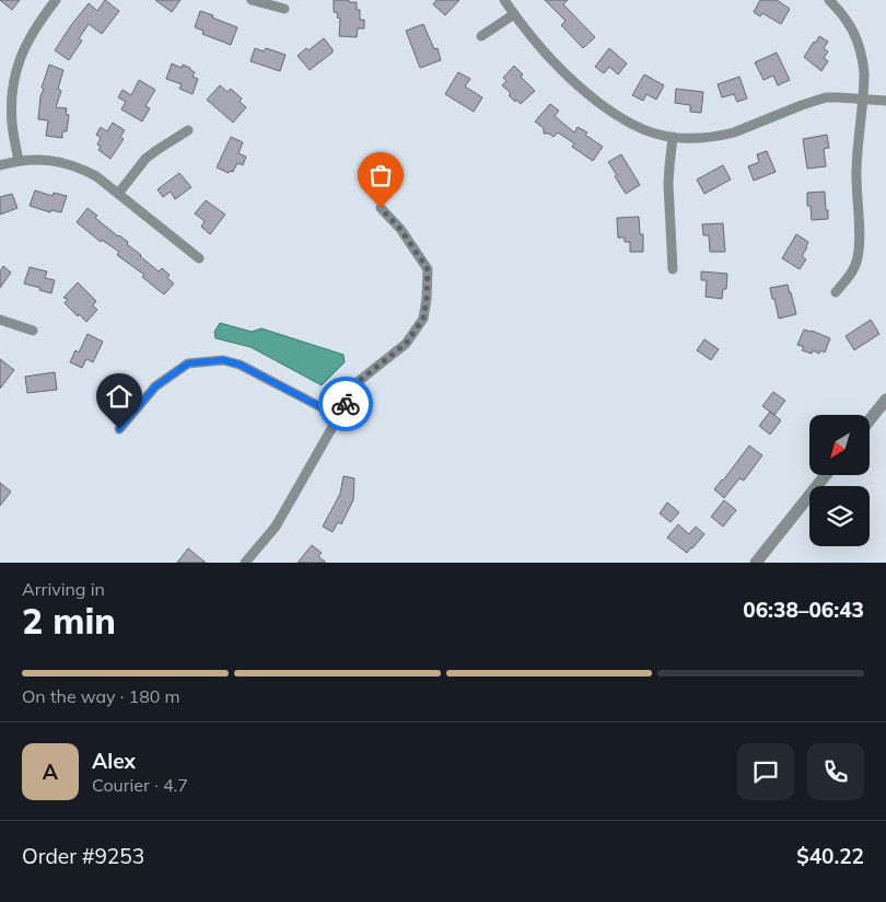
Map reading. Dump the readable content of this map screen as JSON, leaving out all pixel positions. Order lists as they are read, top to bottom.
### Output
{
  "north": "bottom left",
  "page": {
    "heading": ["2 min", "Arriving in", "06:38–06:43"],
    "panel": [
      "Alex",
      "Courier · 4.7",
      "Order #9253",
      "$40.22"
    ],
    "bar": "On the way · 180 m",
    "round": "A"
  }
}
